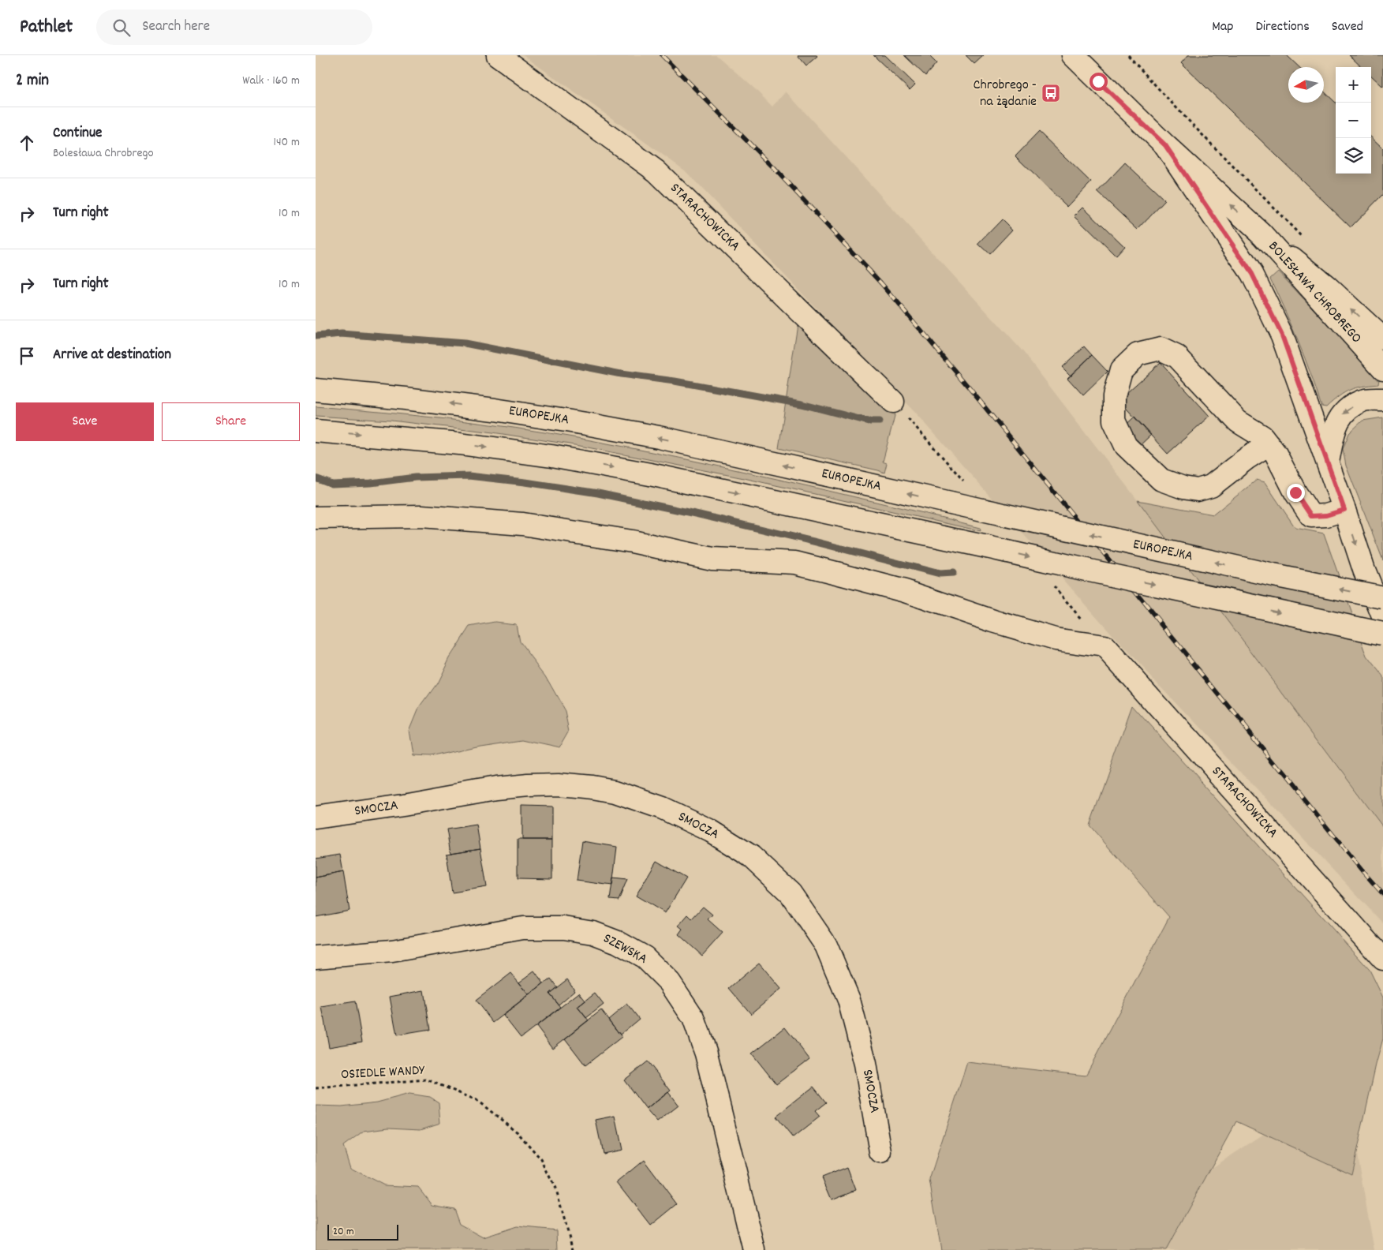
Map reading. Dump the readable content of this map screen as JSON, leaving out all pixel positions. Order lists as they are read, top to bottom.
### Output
{
  "streets": {
    "main road": [
      "STARACHOWICKA",
      "BOLESŁAWA CHROBREGO",
      "EUROPEJKA",
      "SMOCZA",
      "SZEWSKA"
    ],
    "path": ["OSIEDLE WANDY"]
  },
  "places": {
    "bus stop": ["Chrobrego - na żądanie"]
  },
  "scale_bar": "20 m",
  "north": "left",
  "page": {
    "header": "Pathlet",
    "search": "Search here",
    "nav": ["Map", "Directions", "Saved"],
    "heading": ["2 min", "Walk · 160 m"],
    "map_buttons": ["+", "−"],
    "list": [
      ["Continue", "Bolesława Chrobrego", "140 m"],
      ["Turn right", "10 m"],
      ["Turn right", "10 m"],
      "Arrive at destination"
    ],
    "buttons": ["Save", "Share"],
    "scale": "20 m"
  }
}
